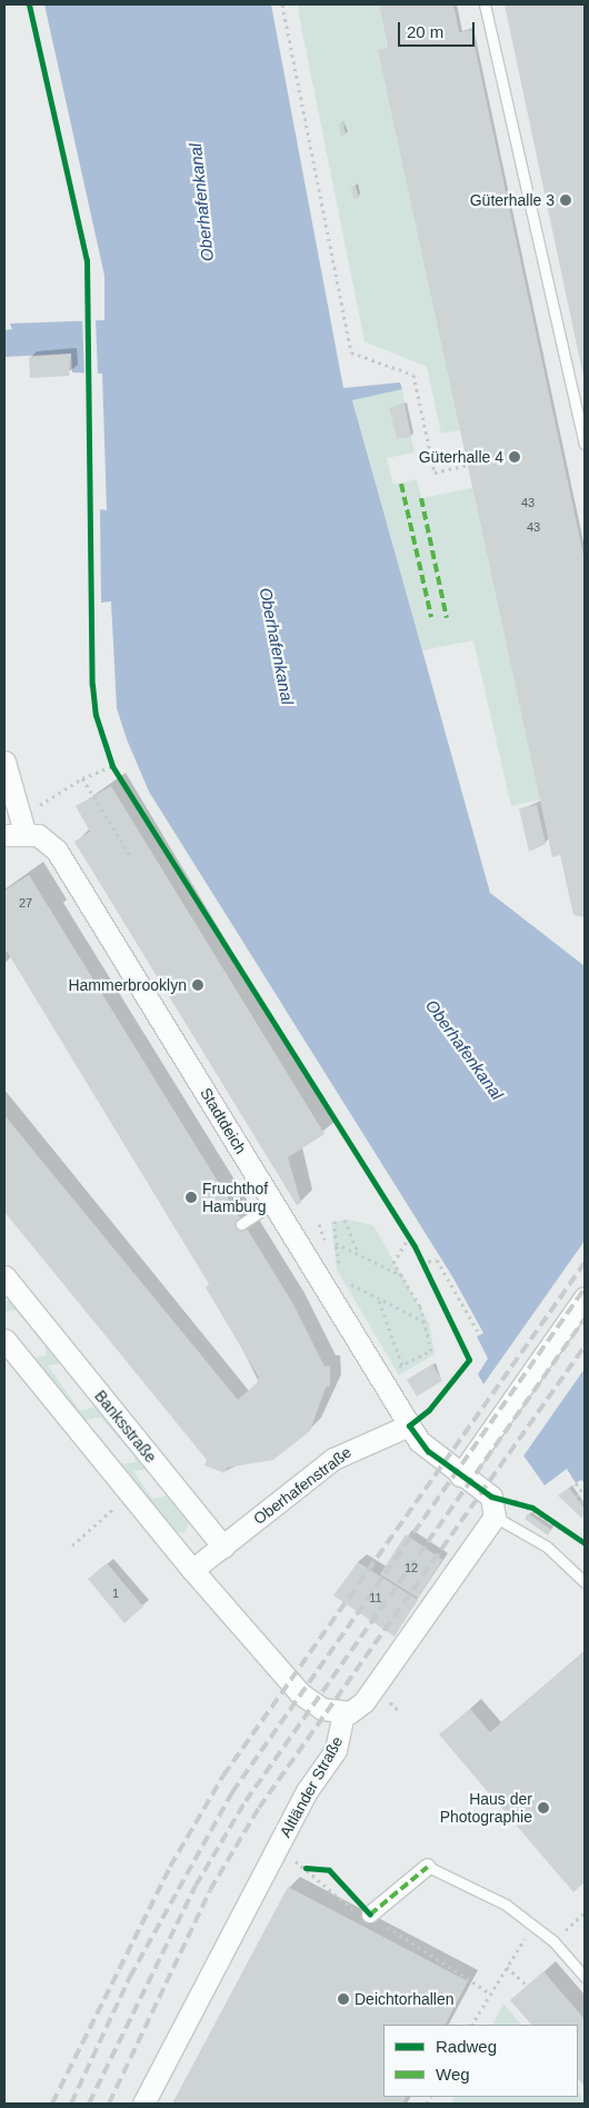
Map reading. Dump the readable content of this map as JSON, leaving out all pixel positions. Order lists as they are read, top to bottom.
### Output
{
  "streets": {
    "street": [
      "Stadtdeich",
      "Banksstraße",
      "Oberhafenstraße",
      "Altländer Straße"
    ]
  },
  "crossings": [
    ["Stadtdeich", "Oberhafenstraße"],
    ["Banksstraße", "Oberhafenstraße"]
  ],
  "water": ["Oberhafenkanal"],
  "places": [
    "Güterhalle 3",
    "Güterhalle 4",
    "Hammerbrooklyn",
    "Fruchthof Hamburg",
    "Haus der Photographie",
    "Deichtorhallen"
  ],
  "house_numbers": [
    "43",
    "43",
    "27",
    "12",
    "1",
    "11"
  ],
  "legend": ["Radweg", "Weg"],
  "scale_bar": "20 m"
}
